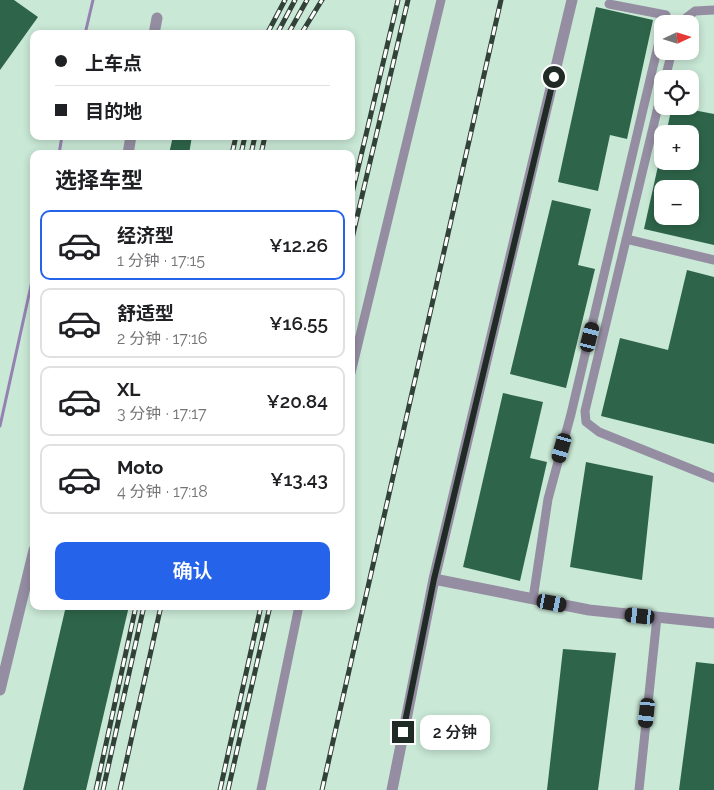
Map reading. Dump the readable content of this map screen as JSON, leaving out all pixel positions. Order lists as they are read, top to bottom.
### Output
{
  "north": "right",
  "page": {
    "map_buttons": ["+", "−"],
    "banner": ["上车点", "目的地"],
    "heading": "选择车型",
    "list": [
      {
        "name": "经济型",
        "note": "1 分钟 · 17:15",
        "value": "¥12.26"
      },
      {
        "name": "舒适型",
        "note": "2 分钟 · 17:16",
        "value": "¥16.55"
      },
      {
        "name": "XL",
        "note": "3 分钟 · 17:17",
        "value": "¥20.84"
      },
      {
        "name": "Moto",
        "note": "4 分钟 · 17:18",
        "value": "¥13.43"
      }
    ],
    "buttons": "确认",
    "bubble": "2 分钟"
  }
}
